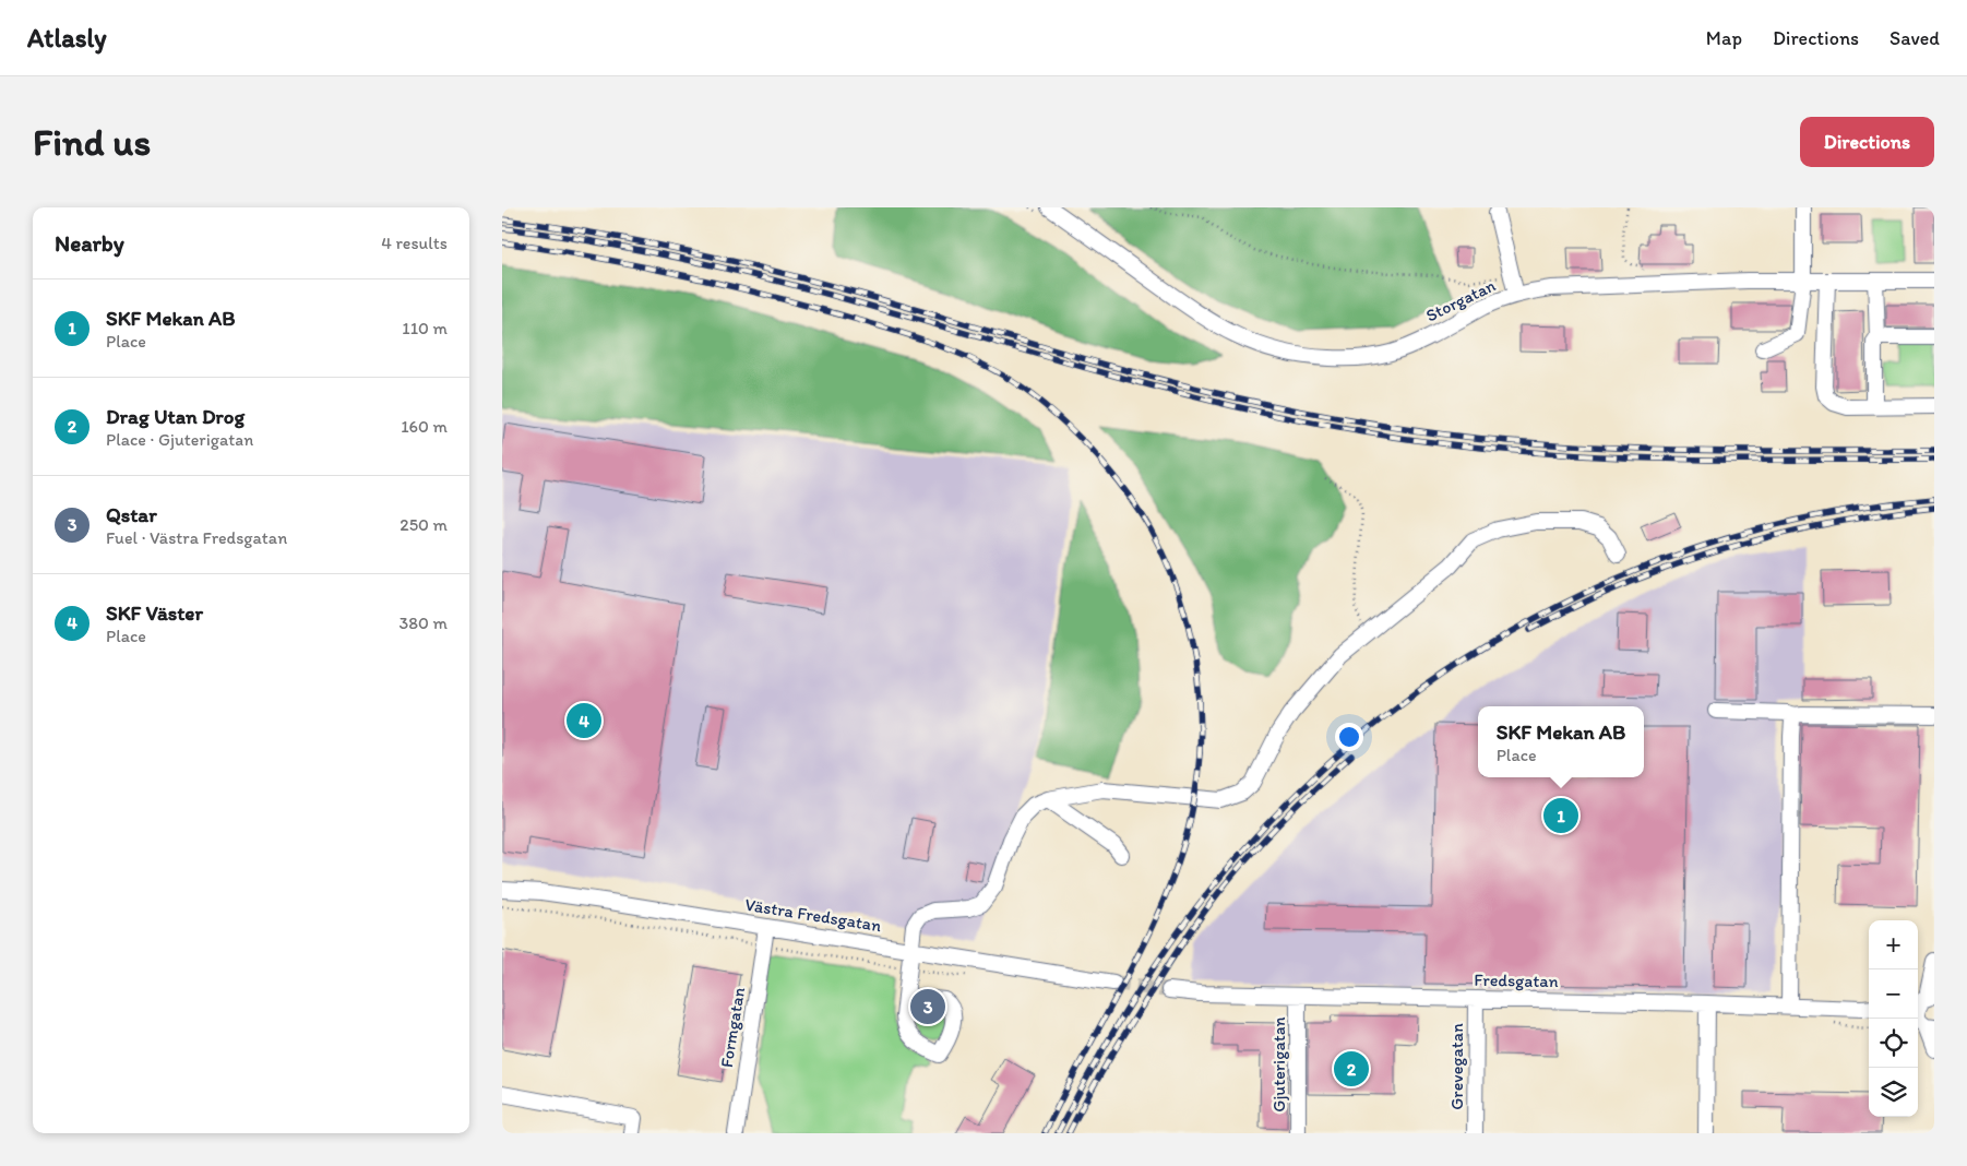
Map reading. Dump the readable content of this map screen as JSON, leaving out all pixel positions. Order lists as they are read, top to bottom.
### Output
{
  "streets": {
    "street": [
      "Storgatan",
      "Västra Fredsgatan",
      "Fredsgatan",
      "Formgatan",
      "Gjuterigatan",
      "Grevegatan"
    ]
  },
  "crossings": [
    ["Västra Fredsgatan", "Formgatan"],
    ["Fredsgatan", "Gjuterigatan"],
    ["Fredsgatan", "Grevegatan"]
  ],
  "page": {
    "header": "Atlasly",
    "nav": ["Map", "Directions", "Saved"],
    "buttons": "Directions",
    "title": "Find us",
    "heading": ["Nearby", "4 results"],
    "list": [
      {
        "mark": "1",
        "name": "SKF Mekan AB",
        "note": "Place",
        "value": "110 m"
      },
      {
        "mark": "2",
        "name": "Drag Utan Drog",
        "note": "Place · Gjuterigatan",
        "value": "160 m"
      },
      {
        "mark": "3",
        "name": "Qstar",
        "note": "Fuel · Västra Fredsgatan",
        "value": "250 m"
      },
      {
        "mark": "4",
        "name": "SKF Väster",
        "note": "Place",
        "value": "380 m"
      }
    ],
    "pins": [
      "4",
      "1",
      "3",
      "2"
    ],
    "popup": ["SKF Mekan AB", "Place"],
    "map_buttons": ["+", "−"]
  }
}
